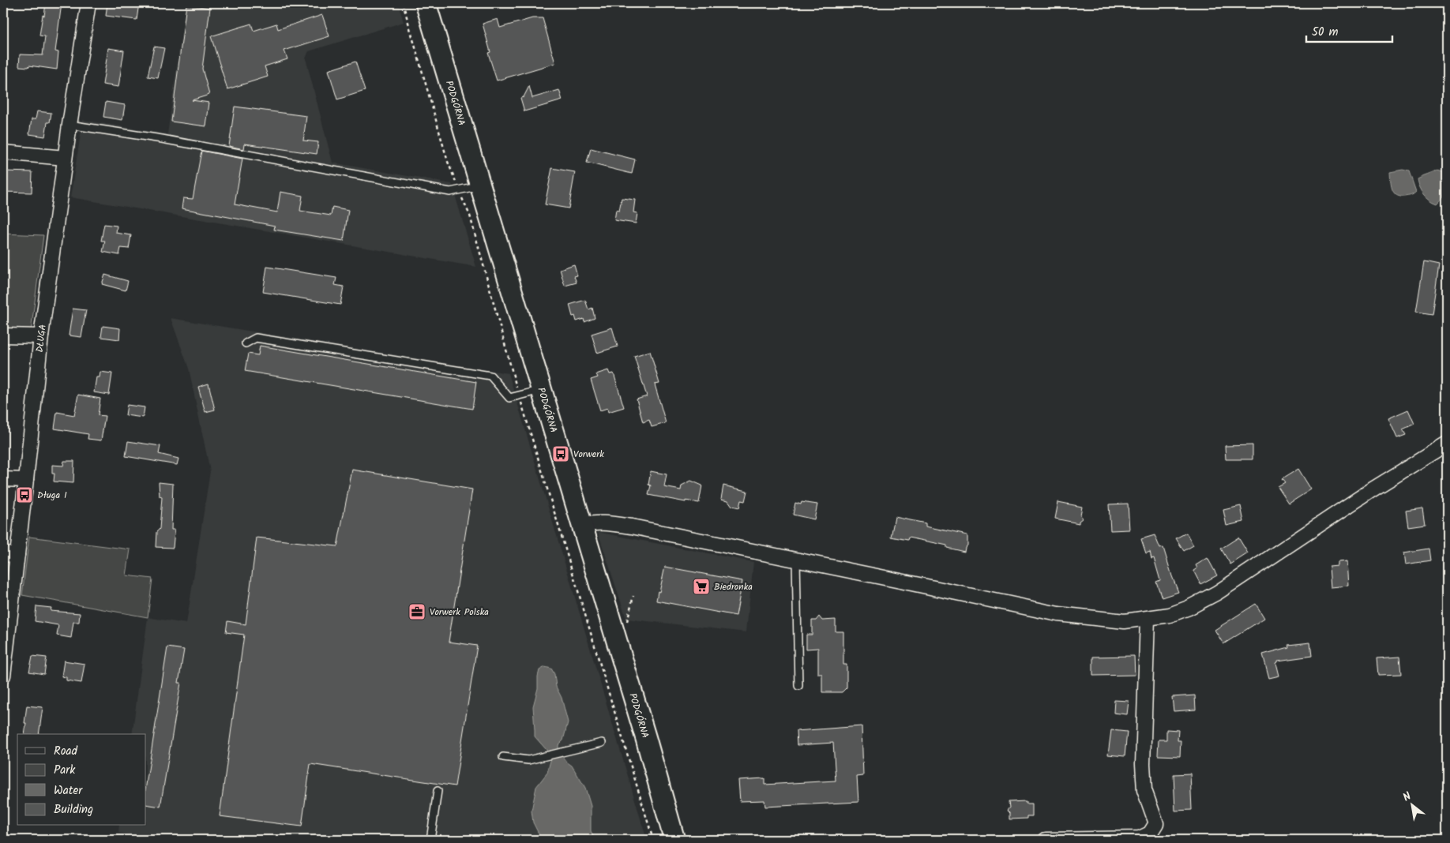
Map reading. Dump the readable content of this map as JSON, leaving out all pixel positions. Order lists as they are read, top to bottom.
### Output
{
  "streets": {
    "main road": ["PODGÓRNA"],
    "street": ["DŁUGA"]
  },
  "places": {
    "bus stop": ["Vorwerk", "Długa I"],
    "supermarket": ["Biedronka"],
    "office": ["Vorwerk Polska"]
  },
  "legend": [
    "Road",
    "Park",
    "Water",
    "Building"
  ],
  "scale_bar": "50 m",
  "north": "top left"
}
